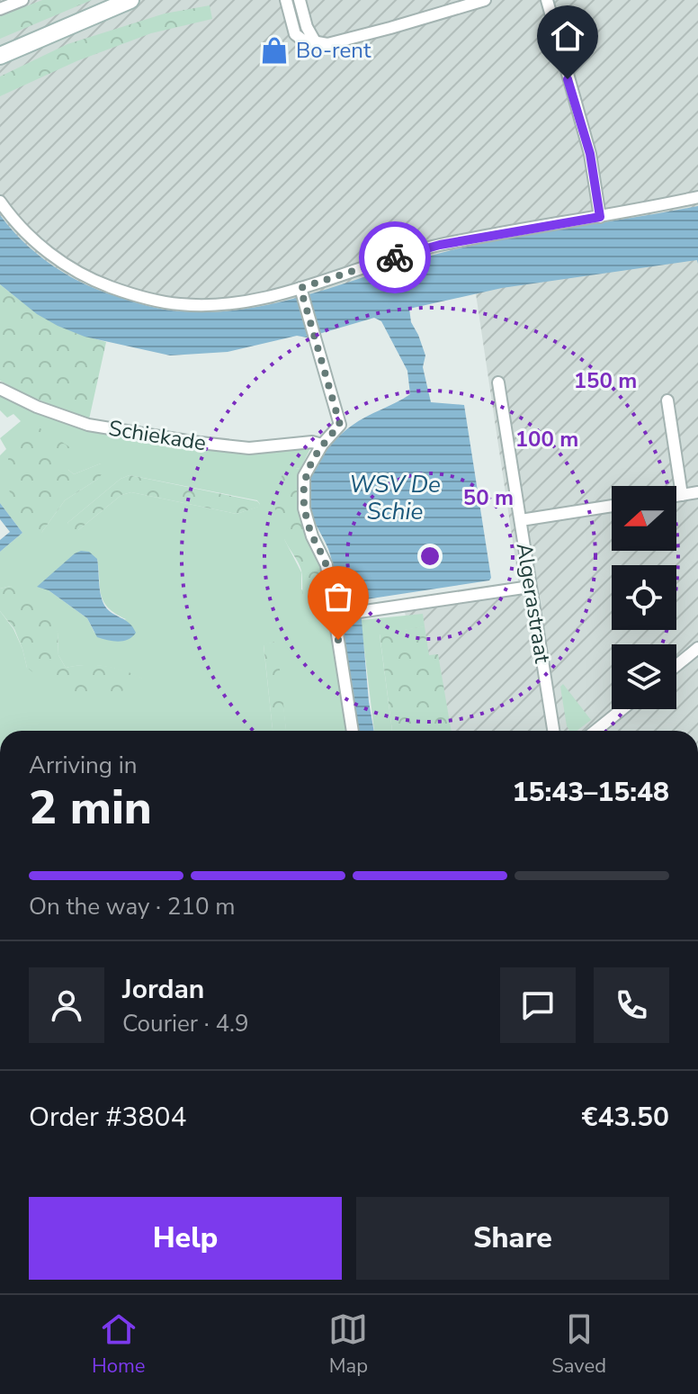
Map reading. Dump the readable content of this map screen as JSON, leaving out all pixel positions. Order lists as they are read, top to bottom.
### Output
{
  "streets": {
    "street": ["Schiekade", "Algerastraat"]
  },
  "water": ["WSV De Schie"],
  "places": {
    "shop": ["Bo-rent"]
  },
  "north": "left",
  "page": {
    "heading": ["2 min", "Arriving in", "15:43–15:48"],
    "panel": [
      "Jordan",
      "Courier · 4.9",
      "Order #3804",
      "€43.50"
    ],
    "bar": "On the way · 210 m",
    "buttons": ["Help", "Share"],
    "tabs": ["Home", "Map", "Saved"]
  },
  "rings": ["150 m", "100 m", "50 m"]
}
